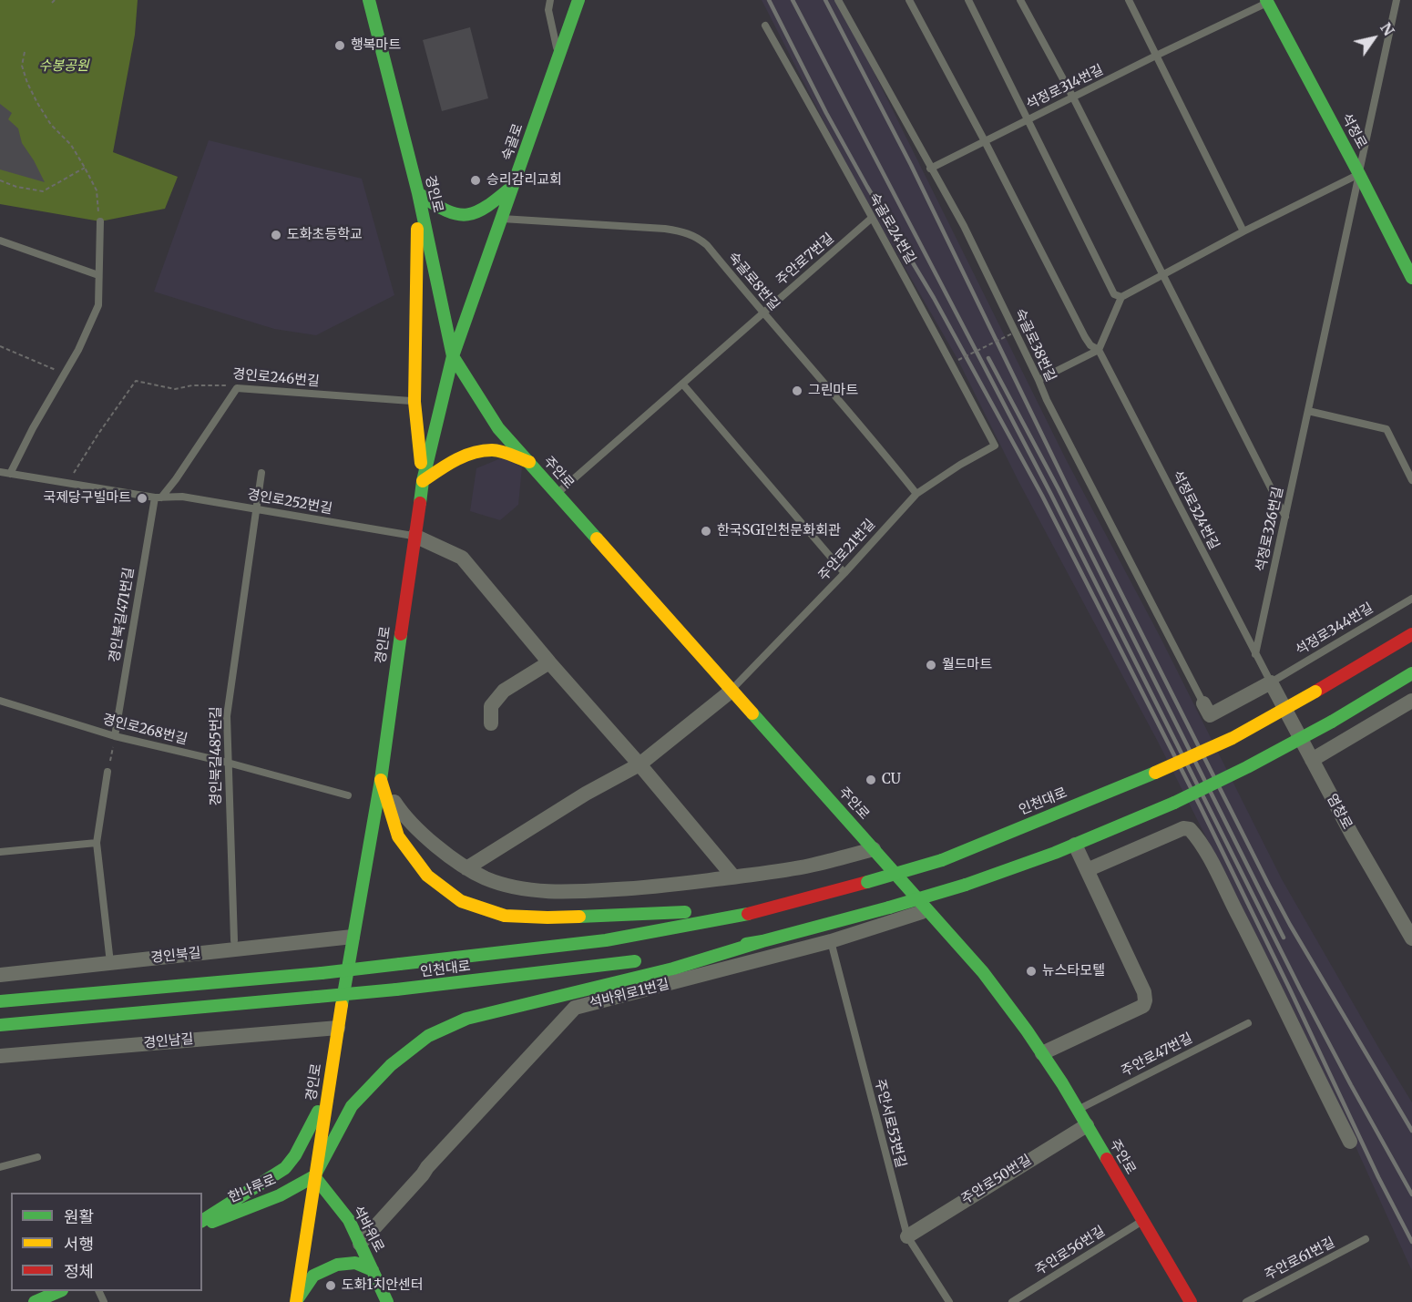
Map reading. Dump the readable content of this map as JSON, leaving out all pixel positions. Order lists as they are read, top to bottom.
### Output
{
  "streets": {
    "main road": [
      "석정로",
      "숙골로",
      "경인로",
      "주안로",
      "인천대로",
      "한나루로",
      "석바위로"
    ],
    "street": [
      "염창로",
      "경인북길",
      "석바위로1번길",
      "경인남길",
      "주안로50번길"
    ],
    "lane": [
      "석정로314번길",
      "숙골로24번길",
      "주안로7번길",
      "숙골로8번길",
      "숙골로38번길",
      "경인로246번길",
      "경인로252번길",
      "석정로324번길",
      "석정로326번길",
      "주안로21번길",
      "경인북길471번길",
      "석정로344번길",
      "경인로268번길",
      "경인북길485번길",
      "주안로47번길",
      "주안서로53번길",
      "주안로56번길",
      "주안로61번길"
    ]
  },
  "crossings": [
    ["석정로314번길", "석정로"],
    ["석정로314번길", "숙골로38번길"],
    ["석정로314번길", "석정로324번길"],
    ["석정로", "석정로326번길"],
    ["숙골로", "경인로"],
    ["숙골로", "숙골로8번길"],
    ["숙골로", "주안로"],
    ["경인로", "주안로"],
    ["경인로", "경인로252번길"],
    ["경인로", "경인북길"],
    ["경인로", "경인남길"],
    ["경인로", "한나루로"],
    ["경인로", "석바위로"],
    ["숙골로24번길", "주안로7번길"],
    ["숙골로24번길", "주안로21번길"],
    ["주안로7번길", "숙골로8번길"],
    ["주안로7번길", "주안로"],
    ["숙골로8번길", "주안로21번길"],
    ["경인로246번길", "경인로252번길"],
    ["주안로", "주안로21번길"],
    ["주안로", "석바위로1번길"],
    ["주안로", "주안로47번길"],
    ["주안로", "주안로50번길"],
    ["주안로", "주안로56번길"],
    ["경인로252번길", "경인북길471번길"],
    ["경인로252번길", "경인북길485번길"],
    ["석정로324번길", "석정로326번길"],
    ["석정로324번길", "석정로344번길"],
    ["석정로324번길", "염창로"],
    ["경인북길471번길", "경인로268번길"],
    ["석정로344번길", "염창로"],
    ["경인로268번길", "경인북길485번길"],
    ["석바위로1번길", "주안서로53번길"],
    ["석바위로1번길", "석바위로"],
    ["주안서로53번길", "주안로50번길"],
    ["한나루로", "석바위로"]
  ],
  "parks": ["수봉공원"],
  "places": [
    "행복마트",
    "승리감리교회",
    "도화초등학교",
    "그린마트",
    "국제당구빌마트",
    "한국SGI인천문화회관",
    "월드마트",
    "CU",
    "뉴스타모텔",
    "도화1치안센터"
  ],
  "legend": ["원활", "서행", "정체"],
  "north": "top right"
}
